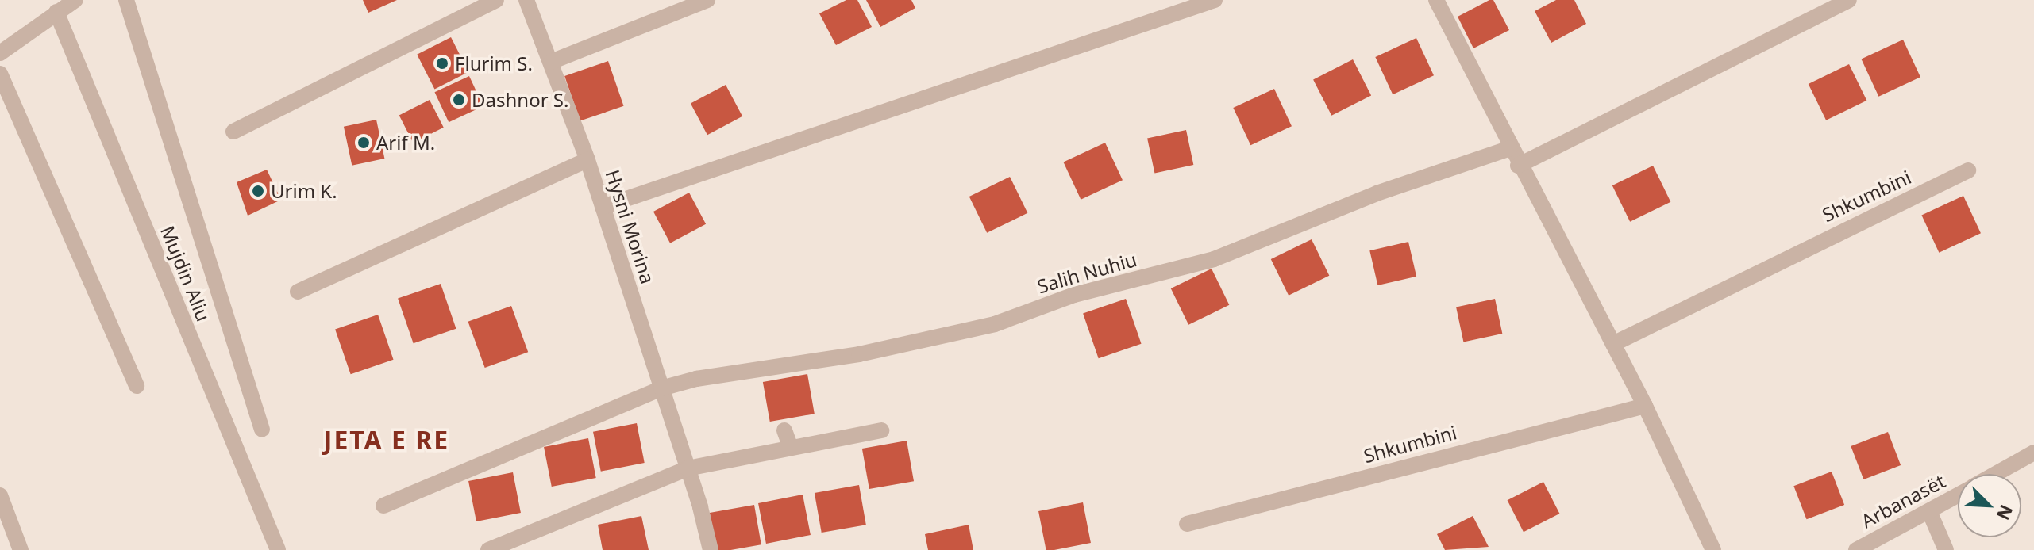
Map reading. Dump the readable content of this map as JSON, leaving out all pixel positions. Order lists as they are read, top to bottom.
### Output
{
  "streets": {
    "street": [
      "Shkumbini",
      "Hysni Morina",
      "Salih Nuhiu",
      "Mujdin Aliu",
      "Arbanasët"
    ]
  },
  "crossings": [
    ["Hysni Morina", "Salih Nuhiu"]
  ],
  "districts": ["JETA E RE"],
  "places": [
    "Flurim S.",
    "Dashnor S.",
    "Arif M.",
    "Urim K."
  ],
  "north": "bottom right"
}
